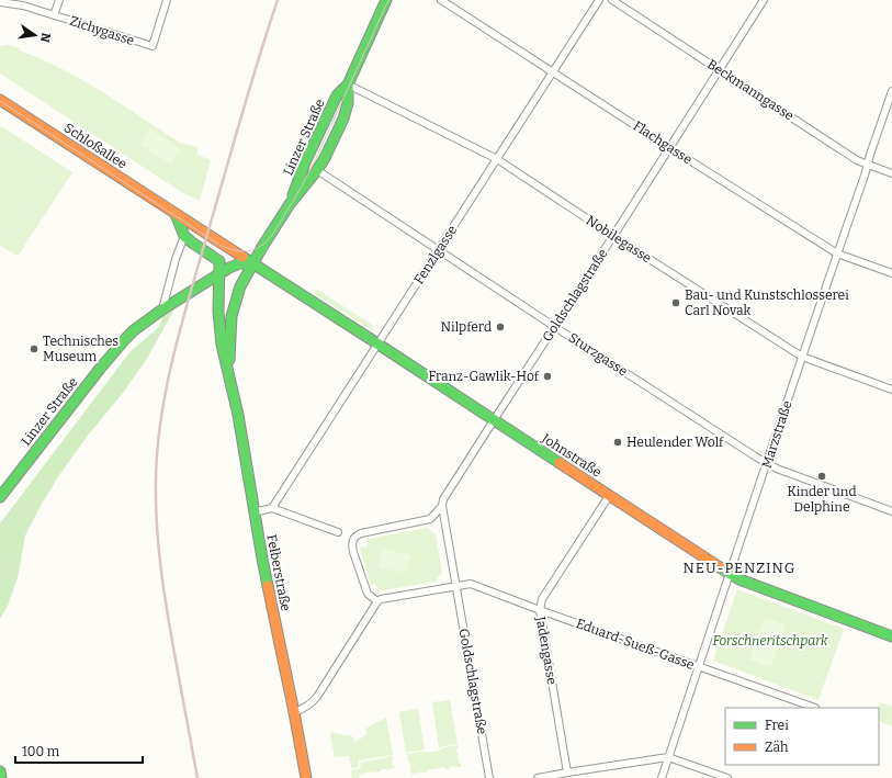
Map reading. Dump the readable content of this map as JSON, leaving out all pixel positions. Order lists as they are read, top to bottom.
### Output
{
  "streets": {
    "main road": [
      "Linzer Straße",
      "Schloßallee",
      "Johnstraße",
      "Felberstraße"
    ],
    "street": [
      "Zichygasse",
      "Beckmanngasse",
      "Flachgasse",
      "Nobilegasse",
      "Fenzlgasse",
      "Goldschlagstraße",
      "Sturzgasse",
      "Märzstraße",
      "Eduard-Sueß-Gasse",
      "Jadengasse"
    ]
  },
  "crossings": [
    ["Beckmanngasse", "Goldschlagstraße"],
    ["Beckmanngasse", "Märzstraße"],
    ["Linzer Straße", "Schloßallee"],
    ["Linzer Straße", "Nobilegasse"],
    ["Linzer Straße", "Sturzgasse"],
    ["Linzer Straße", "Johnstraße"],
    ["Linzer Straße", "Felberstraße"],
    ["Flachgasse", "Fenzlgasse"],
    ["Flachgasse", "Goldschlagstraße"],
    ["Flachgasse", "Märzstraße"],
    ["Schloßallee", "Johnstraße"],
    ["Schloßallee", "Felberstraße"],
    ["Nobilegasse", "Fenzlgasse"],
    ["Nobilegasse", "Goldschlagstraße"],
    ["Nobilegasse", "Märzstraße"],
    ["Fenzlgasse", "Sturzgasse"],
    ["Fenzlgasse", "Johnstraße"],
    ["Goldschlagstraße", "Sturzgasse"],
    ["Goldschlagstraße", "Johnstraße"],
    ["Goldschlagstraße", "Eduard-Sueß-Gasse"],
    ["Sturzgasse", "Märzstraße"],
    ["Märzstraße", "Johnstraße"],
    ["Märzstraße", "Eduard-Sueß-Gasse"],
    ["Johnstraße", "Felberstraße"],
    ["Johnstraße", "Jadengasse"],
    ["Eduard-Sueß-Gasse", "Jadengasse"]
  ],
  "districts": ["NEU-PENZING"],
  "parks": ["Forschneritschpark"],
  "places": [
    "Bau- und Kunstschlosserei Carl Novak",
    "Nilpferd",
    "Technisches Museum",
    "Franz-Gawlik-Hof",
    "Heulender Wolf",
    "Kinder und Delphine"
  ],
  "legend": ["Frei", "Zäh"],
  "scale_bar": "100 m",
  "north": "right"
}
